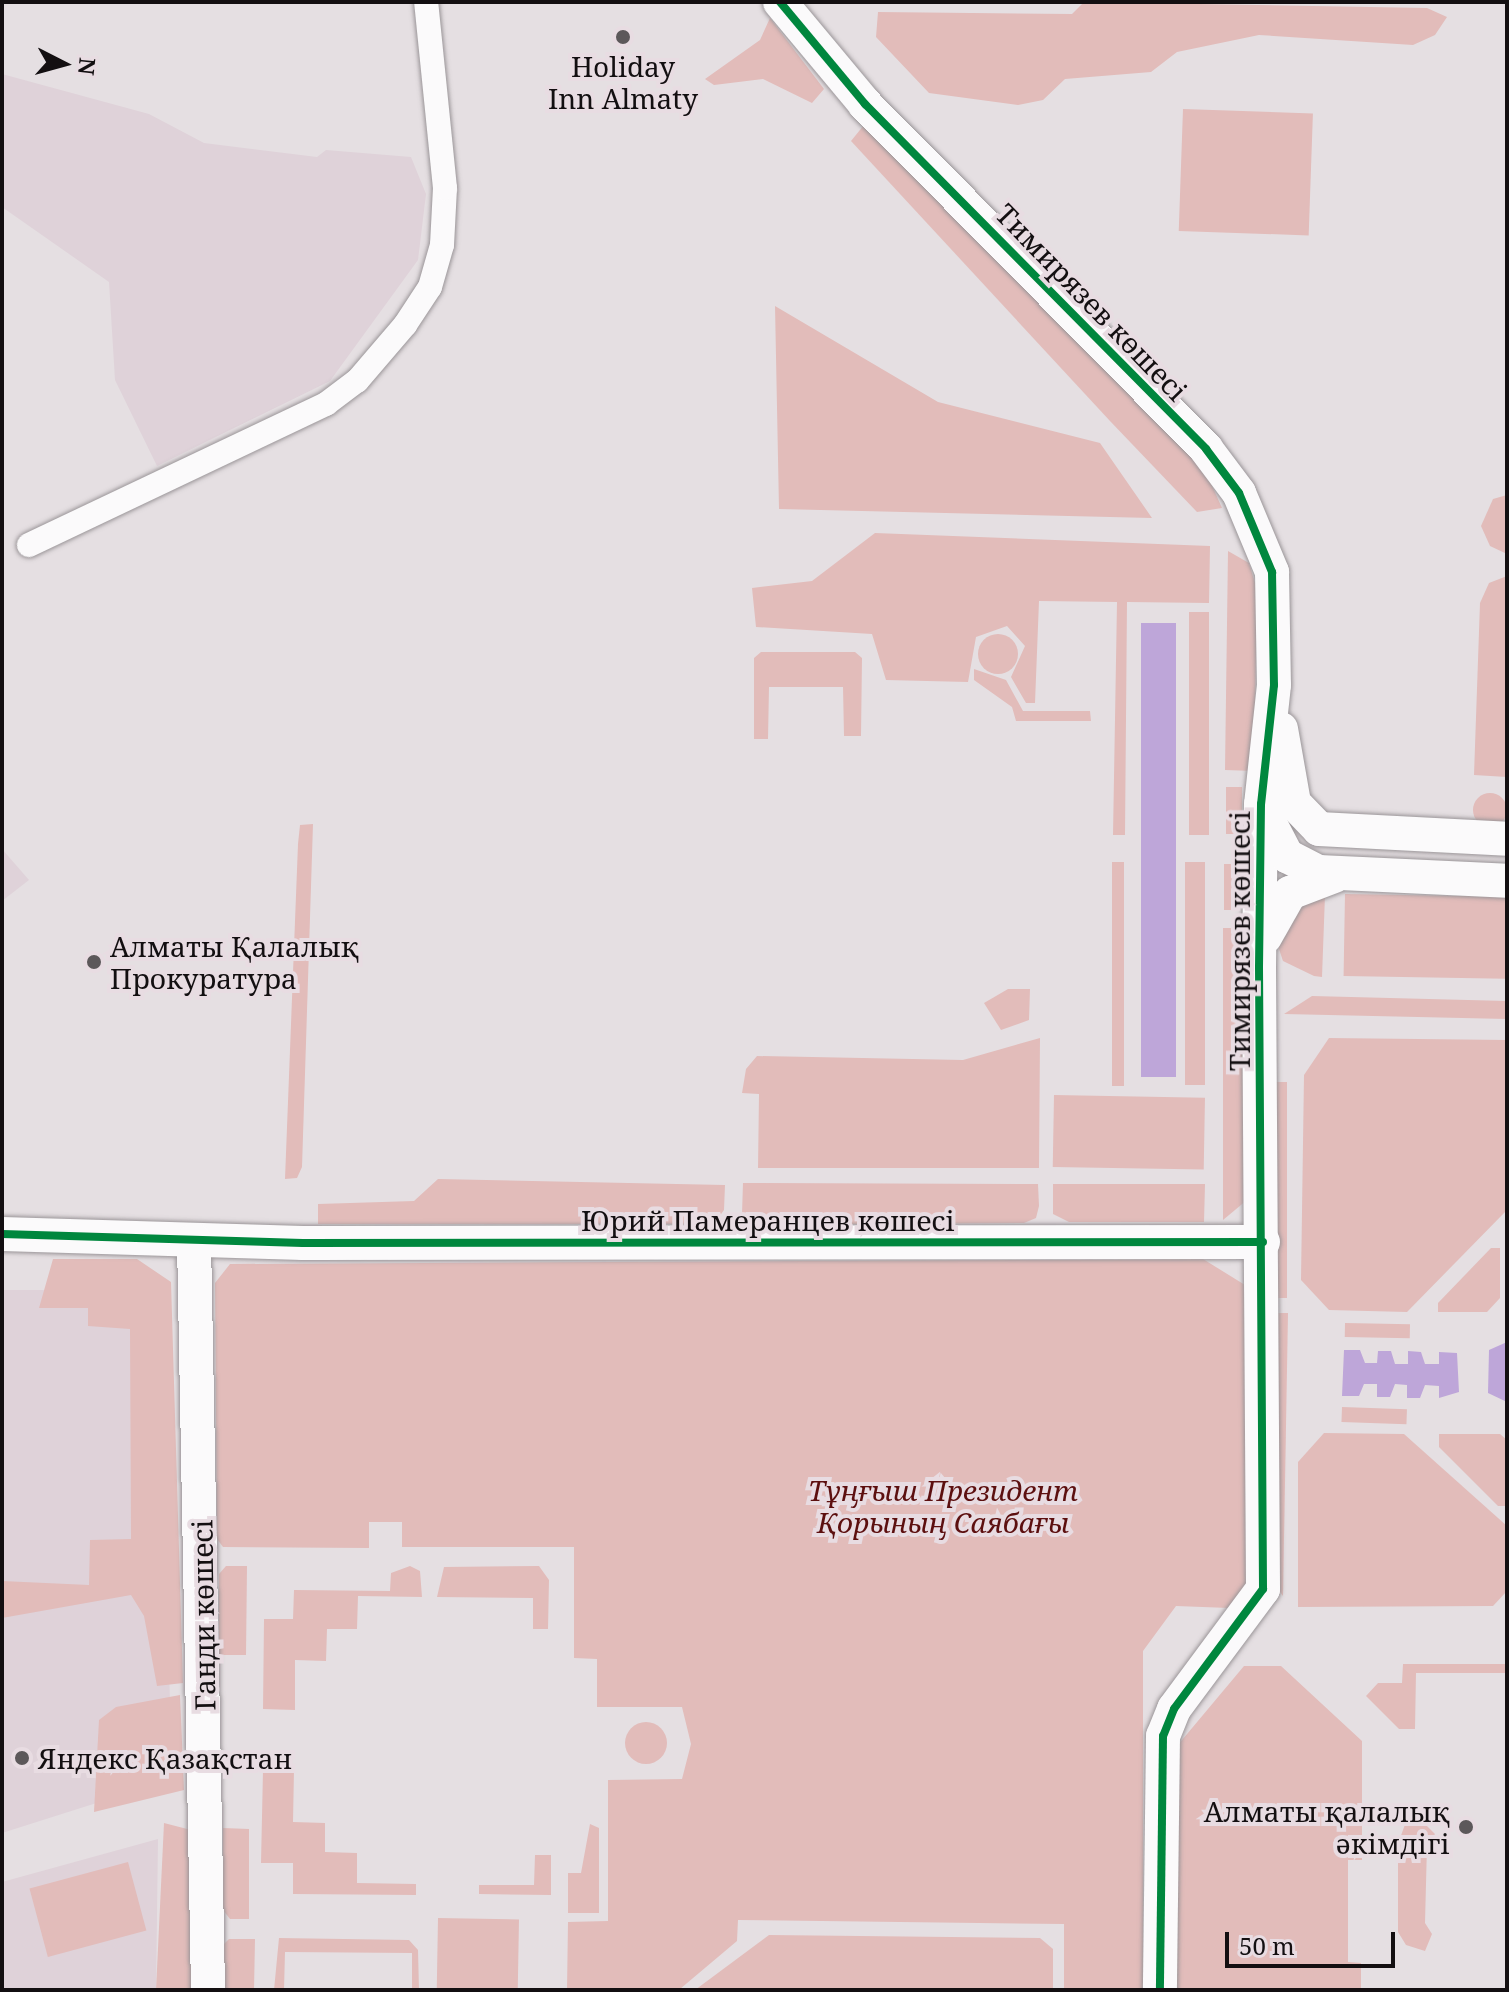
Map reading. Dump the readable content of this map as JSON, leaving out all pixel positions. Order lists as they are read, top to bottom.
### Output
{
  "streets": {
    "street": ["Тимирязев көшесі", "Юрий Памеранцев көшесі", "Ганди көшесі"]
  },
  "crossings": [
    ["Тимирязев көшесі", "Юрий Памеранцев көшесі"],
    ["Юрий Памеранцев көшесі", "Ганди көшесі"]
  ],
  "parks": ["Тұңғыш Президент Қорының Саябағы"],
  "places": [
    "Holiday Inn Almaty",
    "Алматы Қалалық Прокуратура",
    "Яндекс Қазақстан",
    "Алматы қалалық әкімдігі"
  ],
  "scale_bar": "50 m",
  "north": "right"
}
